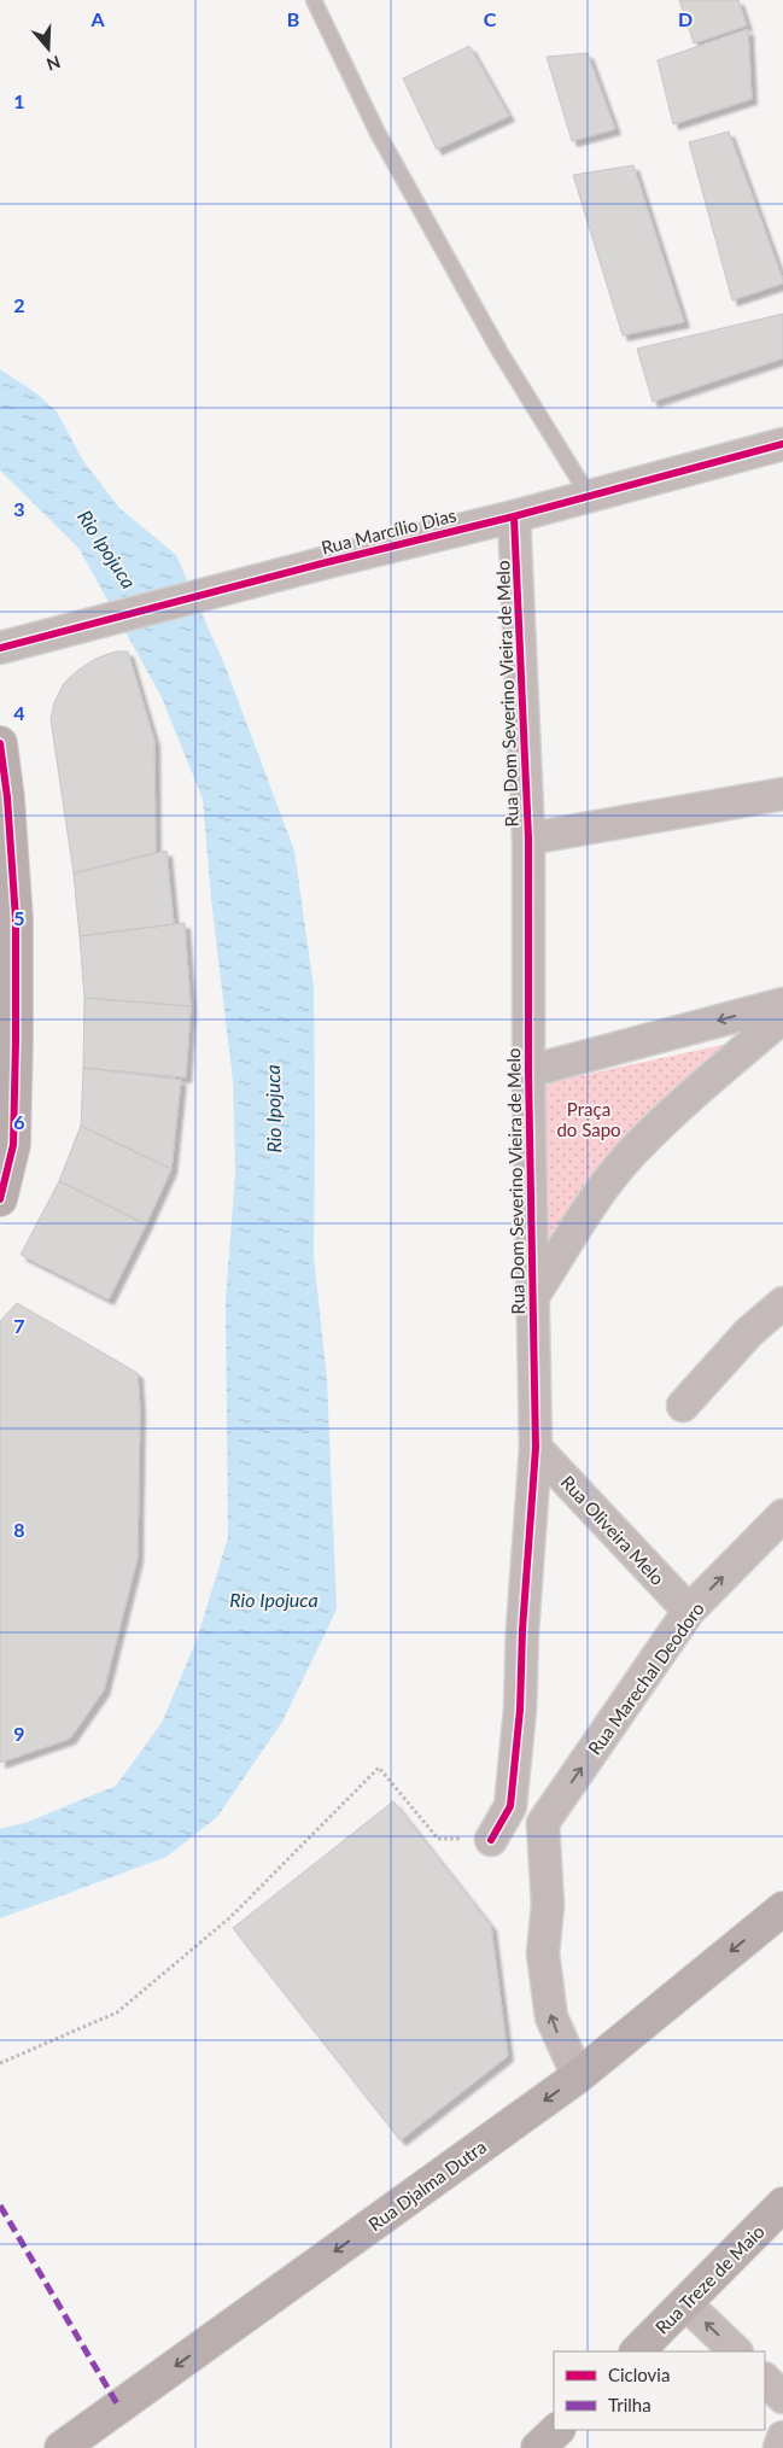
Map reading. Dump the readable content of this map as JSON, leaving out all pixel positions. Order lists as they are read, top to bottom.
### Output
{
  "streets": {
    "main road": ["Rua Djalma Dutra", "Rua Treze de Maio"],
    "street": [
      "Rua Marcílio Dias",
      "Rua Dom Severino Vieira de Melo",
      "Rua Oliveira Melo",
      "Rua Marechal Deodoro"
    ]
  },
  "crossings": [
    ["Rua Marcílio Dias", "Rua Dom Severino Vieira de Melo"],
    ["Rua Dom Severino Vieira de Melo", "Rua Oliveira Melo"],
    ["Rua Oliveira Melo", "Rua Marechal Deodoro"],
    ["Rua Marechal Deodoro", "Rua Djalma Dutra"]
  ],
  "one_way": ["Rua Marechal Deodoro", "Rua Djalma Dutra"],
  "water": ["Rio Ipojuca"],
  "parks": ["Praça do Sapo"],
  "legend": ["Ciclovia", "Trilha"],
  "north": "bottom",
  "grid": {
    "columns": [
      "A",
      "B",
      "C",
      "D"
    ],
    "rows": [
      "1",
      "2",
      "3",
      "4",
      "5",
      "6",
      "7",
      "8",
      "9"
    ]
  }
}
